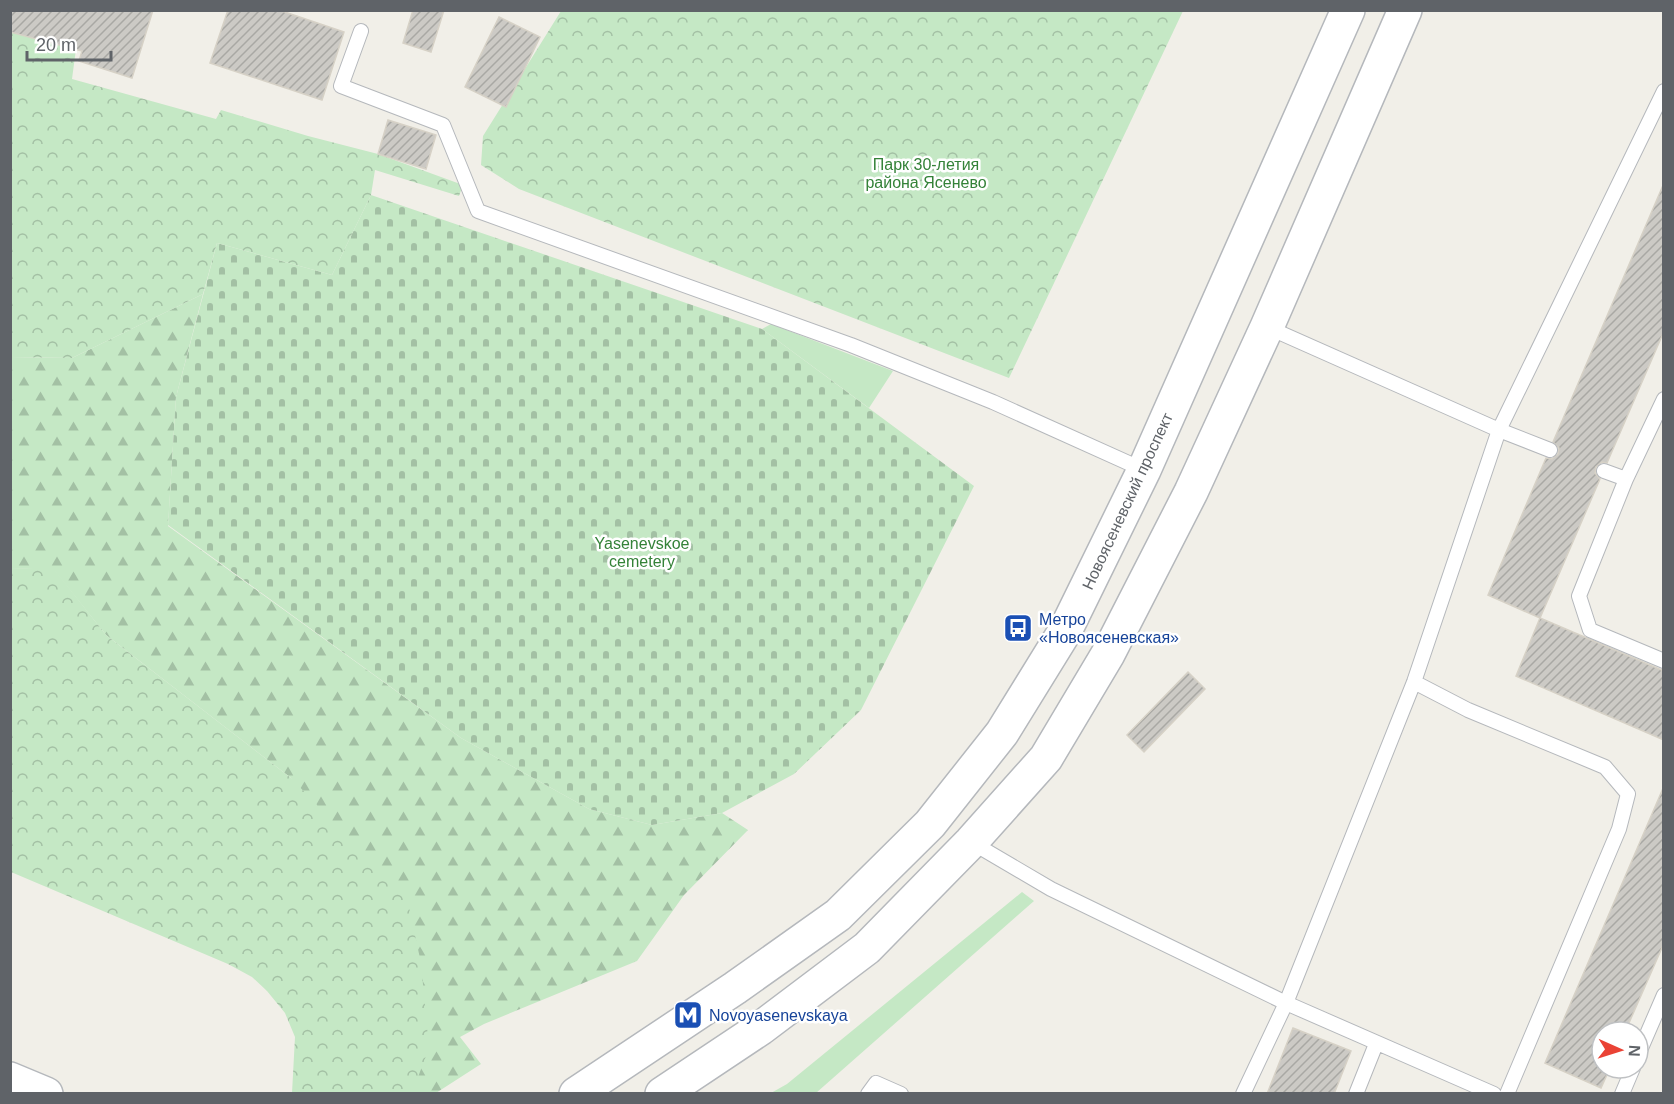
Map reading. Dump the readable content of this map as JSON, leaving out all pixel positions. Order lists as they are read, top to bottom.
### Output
{
  "streets": {
    "street": ["Новоясеневский проспект"]
  },
  "parks": ["Парк 30-летия района Ясенево", "Yasenevskoe cemetery"],
  "places": {
    "bus stop": ["Метро «Новоясеневская»"],
    "metro station": ["Novoyasenevskaya"]
  },
  "scale_bar": "20 m",
  "north": "right"
}
